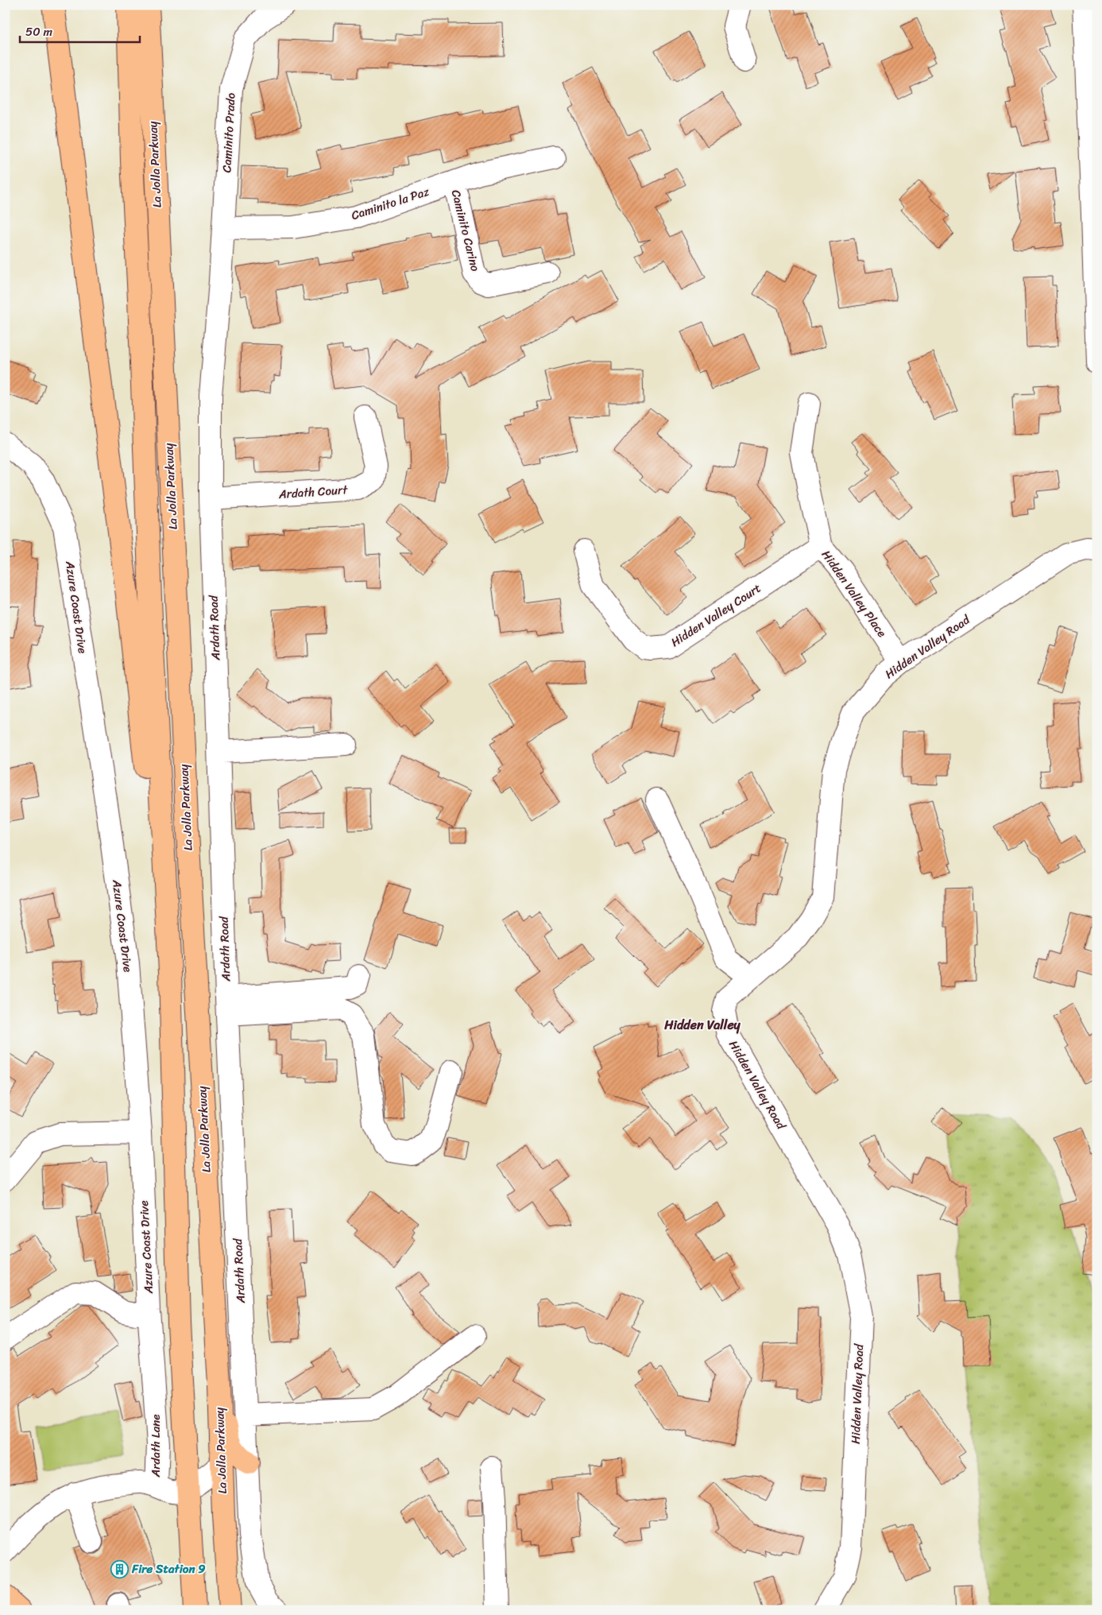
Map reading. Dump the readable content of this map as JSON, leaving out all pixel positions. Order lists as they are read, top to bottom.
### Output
{
  "streets": {
    "main road": ["La Jolla Parkway"],
    "street": [
      "Caminito Prado",
      "Caminito la Paz",
      "Caminito Carino",
      "Ardath Court",
      "Hidden Valley Place",
      "Azure Coast Drive",
      "Hidden Valley Court",
      "Ardath Road",
      "Hidden Valley Road",
      "Ardath Lane"
    ]
  },
  "crossings": [
    ["Caminito Prado", "Caminito la Paz"],
    ["Caminito Prado", "Ardath Road"],
    ["Caminito la Paz", "Caminito Carino"],
    ["Ardath Court", "Ardath Road"],
    ["Hidden Valley Place", "Hidden Valley Court"],
    ["Hidden Valley Place", "Hidden Valley Road"],
    ["Azure Coast Drive", "Ardath Lane"]
  ],
  "districts": ["Hidden Valley"],
  "places": {
    "building": ["Fire Station 9"]
  },
  "scale_bar": "50 m"
}
